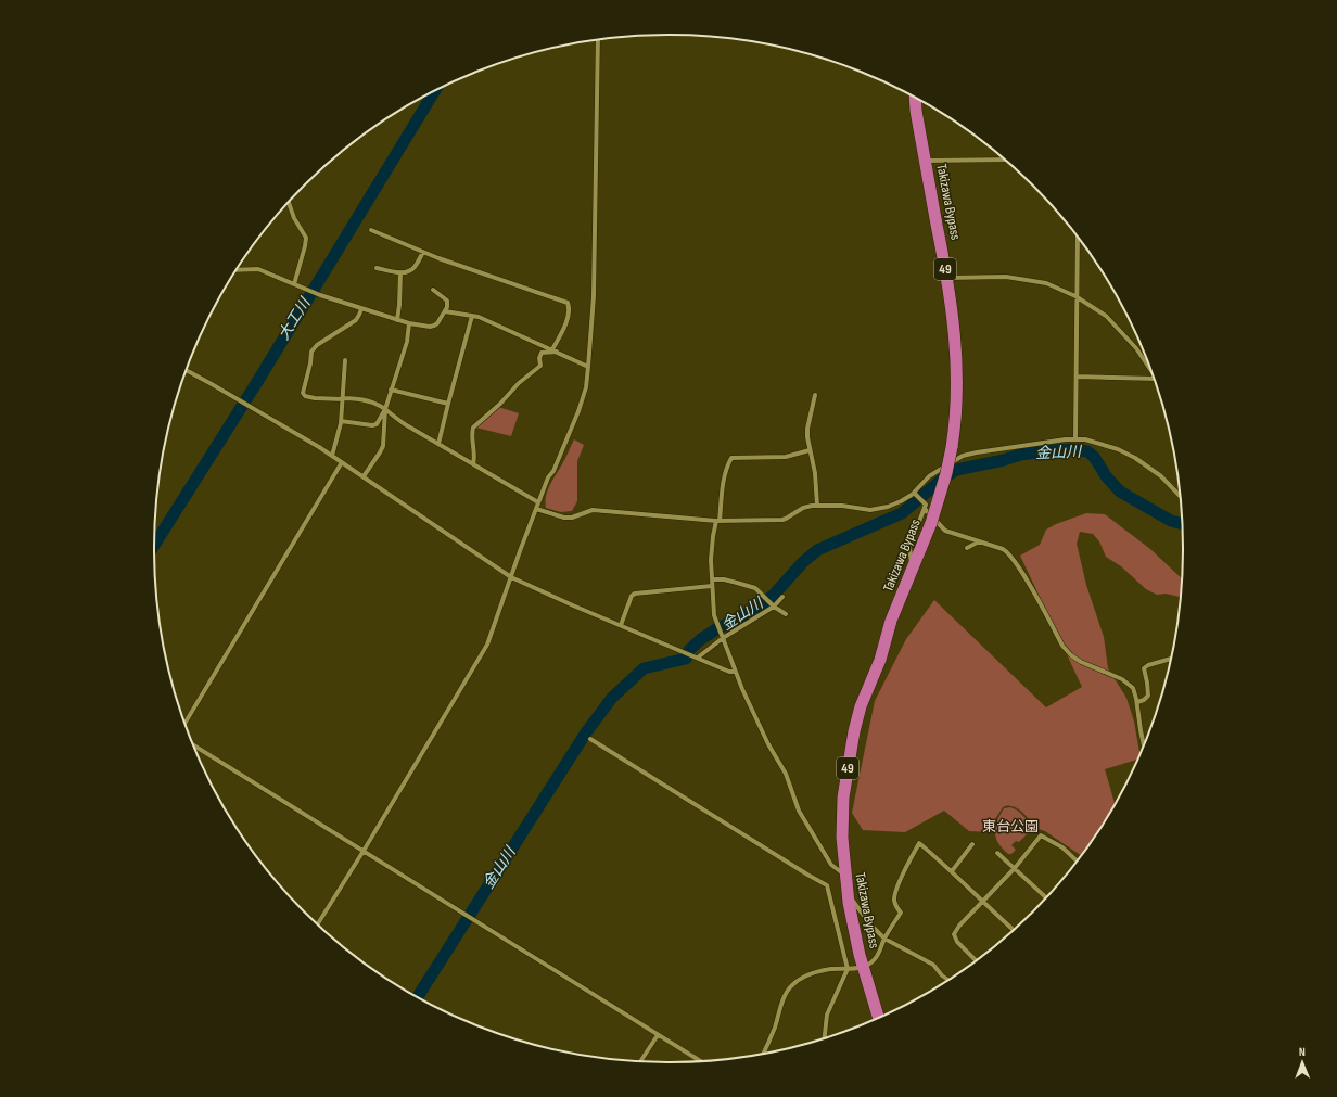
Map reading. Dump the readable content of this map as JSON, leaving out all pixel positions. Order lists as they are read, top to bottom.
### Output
{
  "streets": {
    "highway": ["Takizawa Bypass", "49"]
  },
  "water": ["大工川", "金山川"],
  "parks": ["東台公園"],
  "north": "top"
}
